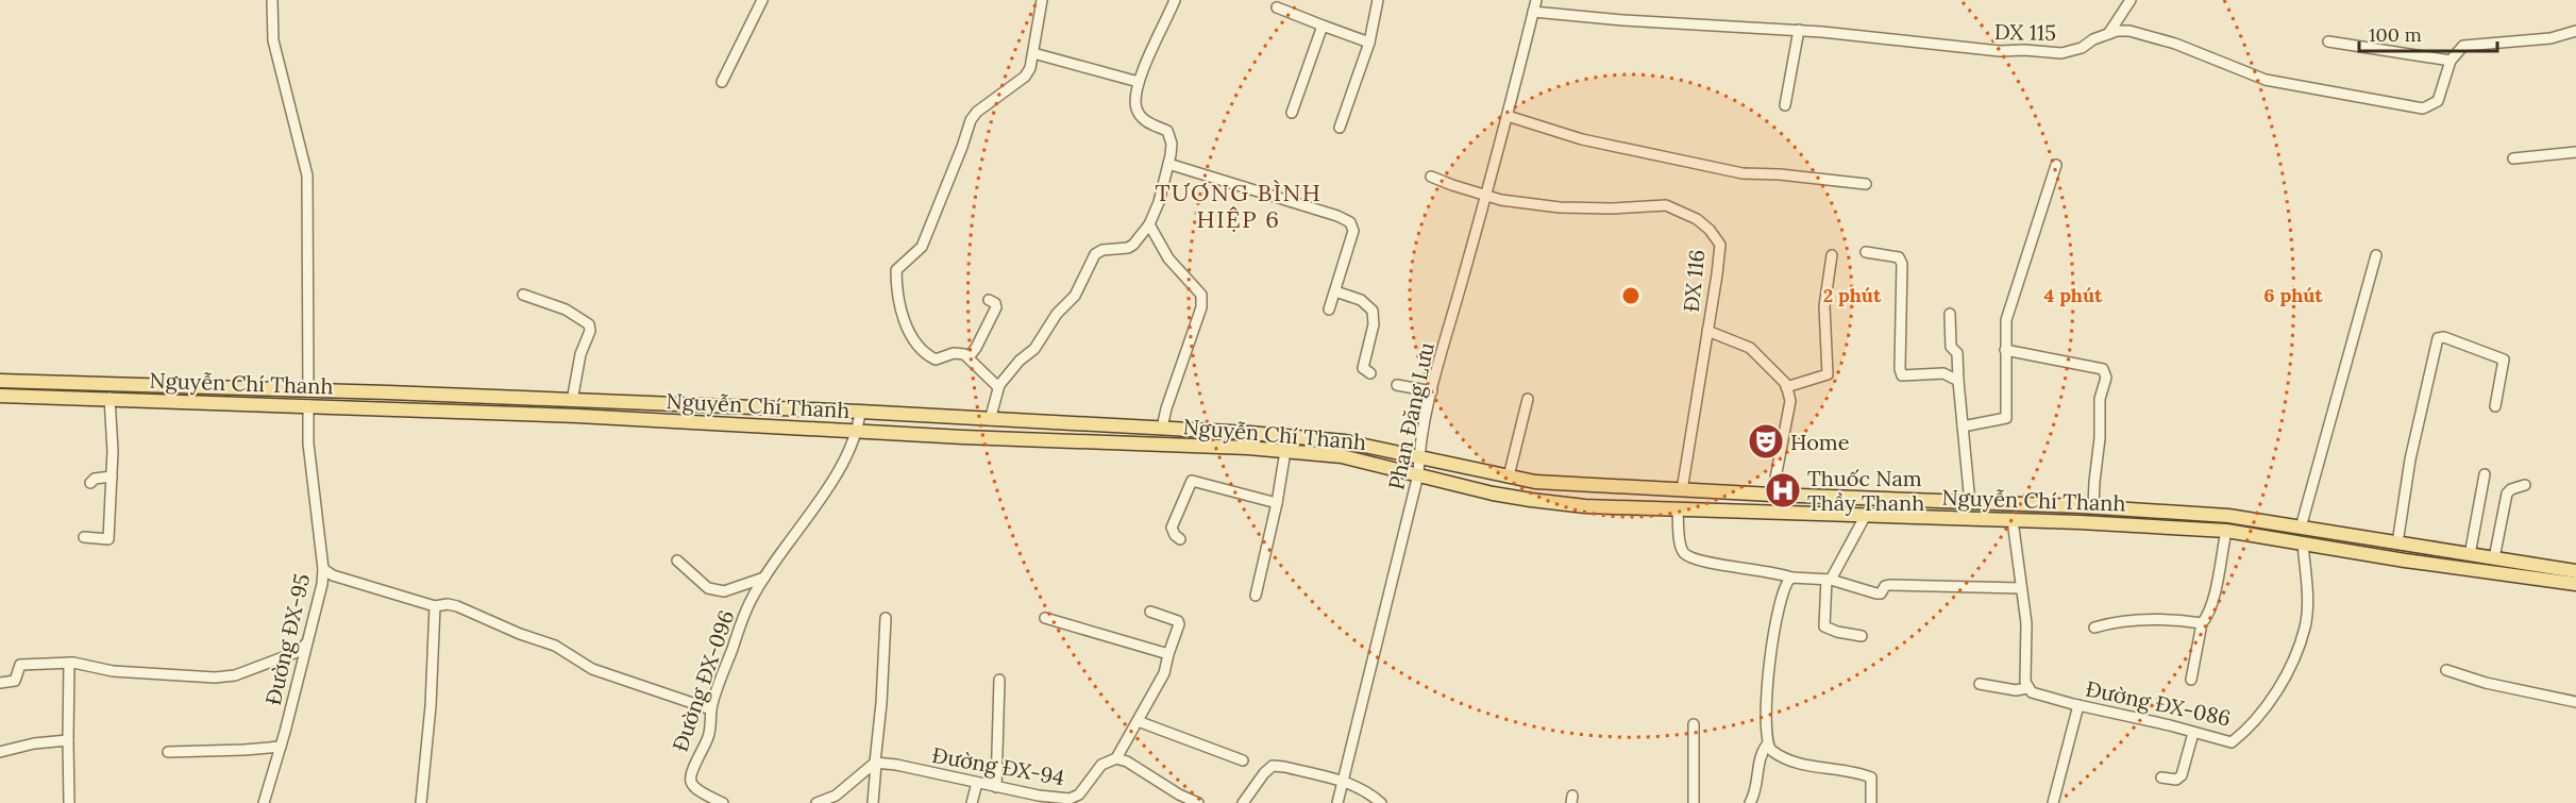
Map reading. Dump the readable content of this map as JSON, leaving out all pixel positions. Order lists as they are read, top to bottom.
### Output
{
  "streets": {
    "main road": ["Nguyễn Chí Thanh"],
    "street": [
      "DX 115",
      "ĐX 116",
      "Phan Đăng Lưu",
      "Đường ĐX-95",
      "Đường ĐX-096",
      "Đường ĐX-086",
      "Đường ĐX-94"
    ]
  },
  "crossings": [
    ["DX 115", "Phan Đăng Lưu"],
    ["ĐX 116", "Nguyễn Chí Thanh"],
    ["ĐX 116", "Phan Đăng Lưu"],
    ["Nguyễn Chí Thanh", "Phan Đăng Lưu"],
    ["Nguyễn Chí Thanh", "Đường ĐX-95"],
    ["Nguyễn Chí Thanh", "Đường ĐX-096"],
    ["Nguyễn Chí Thanh", "Đường ĐX-086"]
  ],
  "districts": ["TƯƠNG BÌNH HIỆP 6"],
  "places": {
    "theatre": ["Home"],
    "hospital": ["Thuốc Nam Thầy Thanh"]
  },
  "scale_bar": "100 m",
  "rings": ["2 phút", "4 phút", "6 phút"]
}
